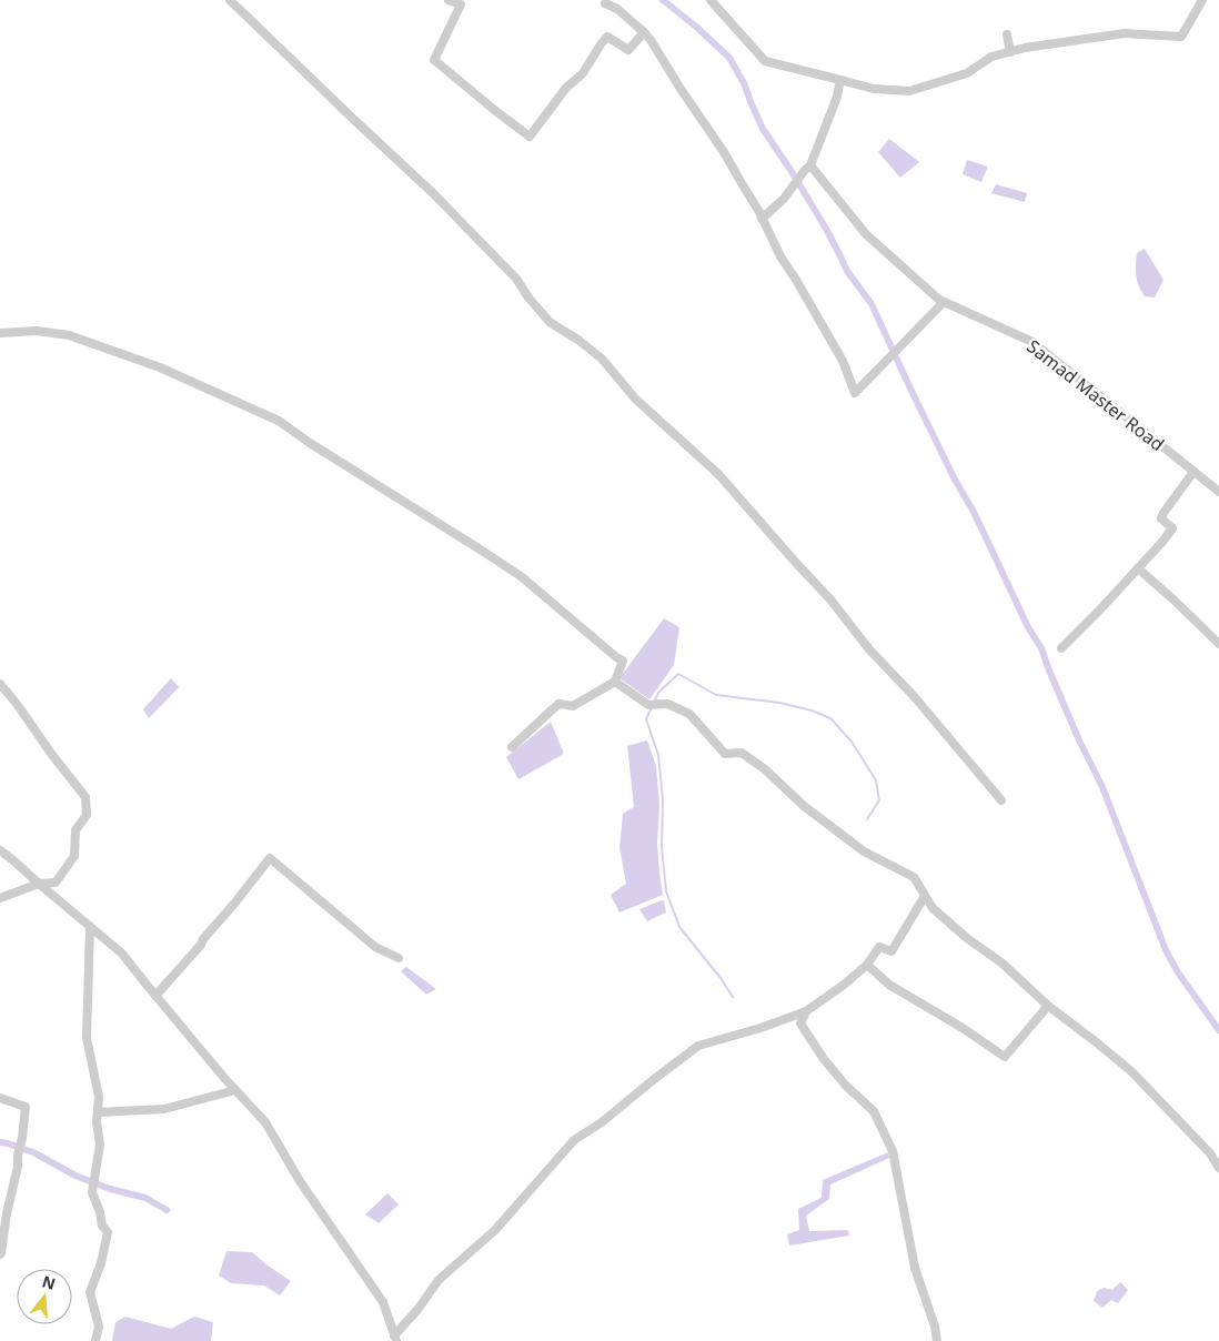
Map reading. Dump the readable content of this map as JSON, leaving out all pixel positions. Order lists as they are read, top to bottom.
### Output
{
  "streets": {
    "street": ["Samad Master Road"]
  },
  "north": "top"
}
